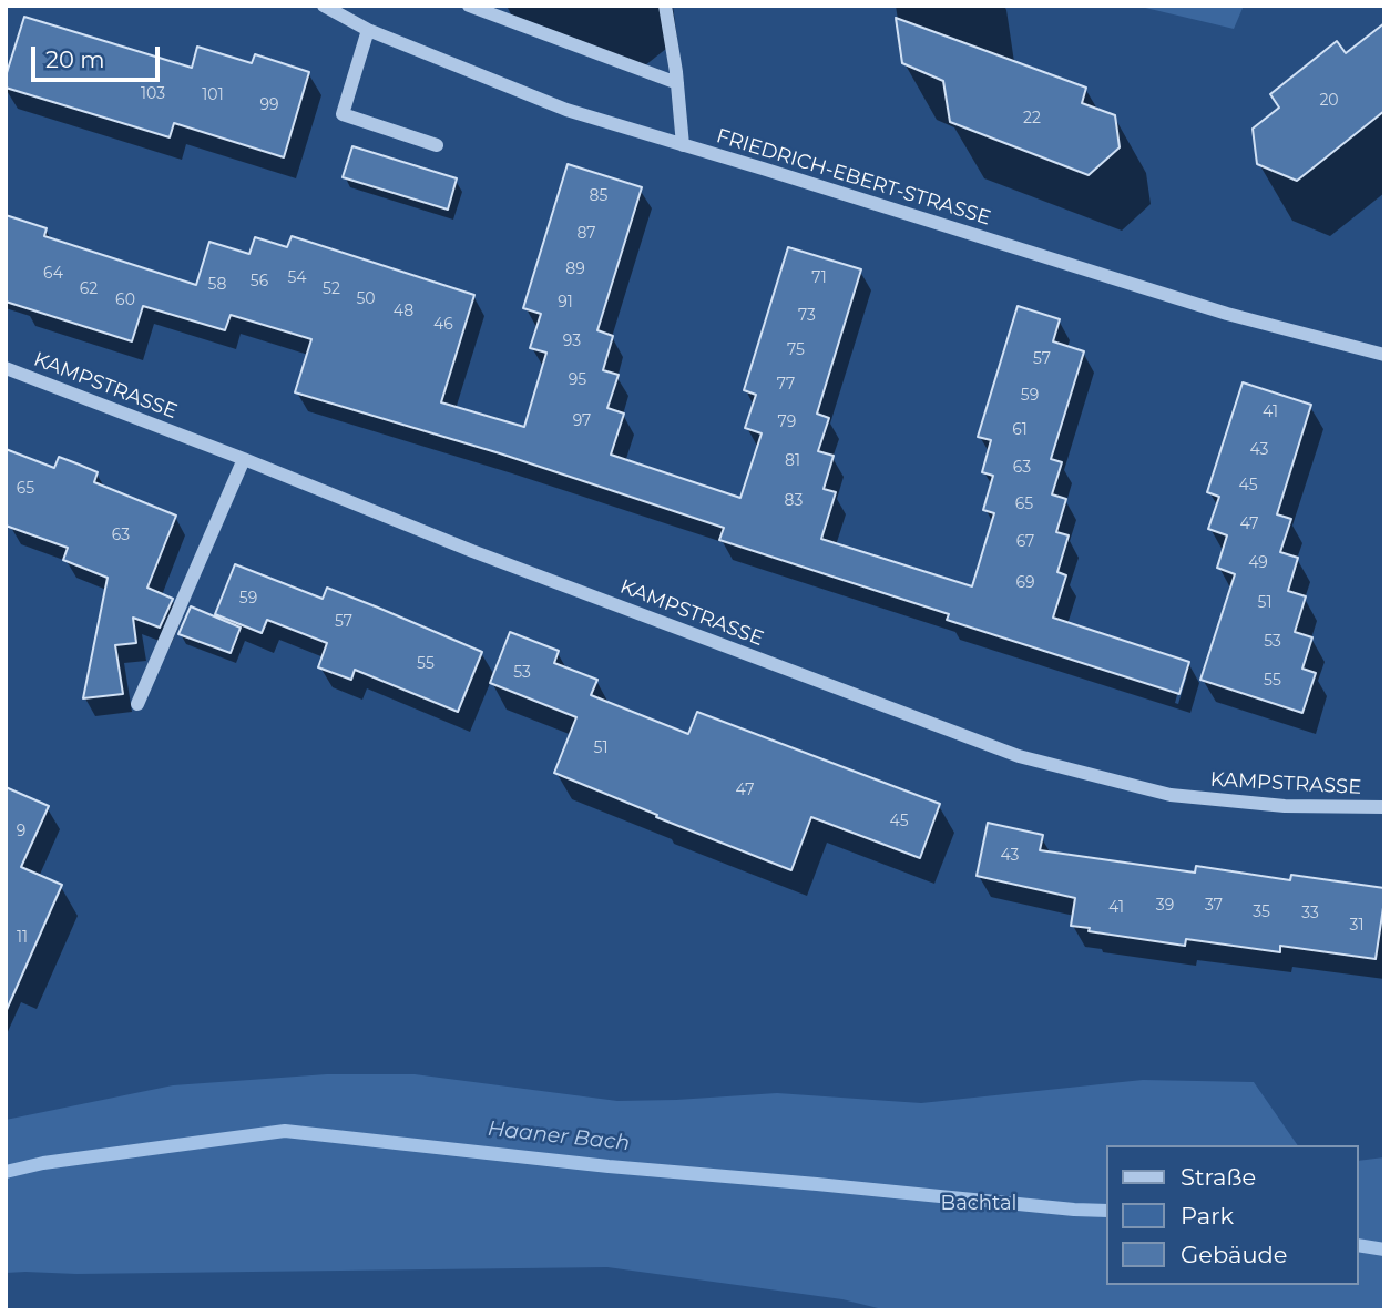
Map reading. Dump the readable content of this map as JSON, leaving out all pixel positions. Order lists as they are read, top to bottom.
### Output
{
  "streets": {
    "street": ["FRIEDRICH-EBERT-STRASSE", "KAMPSTRASSE"]
  },
  "water": ["Haaner Bach"],
  "parks": ["Bachtal"],
  "house_numbers": [
    "103",
    "101",
    "20",
    "99",
    "22",
    "85",
    "87",
    "89",
    "64",
    "54",
    "71",
    "56",
    "58",
    "62",
    "52",
    "50",
    "60",
    "91",
    "48",
    "73",
    "46",
    "93",
    "75",
    "57",
    "95",
    "77",
    "59",
    "41",
    "97",
    "79",
    "61",
    "43",
    "81",
    "63",
    "45",
    "65",
    "83",
    "65",
    "47",
    "63",
    "67",
    "49",
    "69",
    "59",
    "51",
    "57",
    "53",
    "55",
    "53",
    "55",
    "51",
    "47",
    "45",
    "9",
    "43",
    "39",
    "37",
    "41",
    "35",
    "33",
    "31",
    "11"
  ],
  "legend": ["Straße", "Park", "Gebäude"],
  "scale_bar": "20 m"
}
